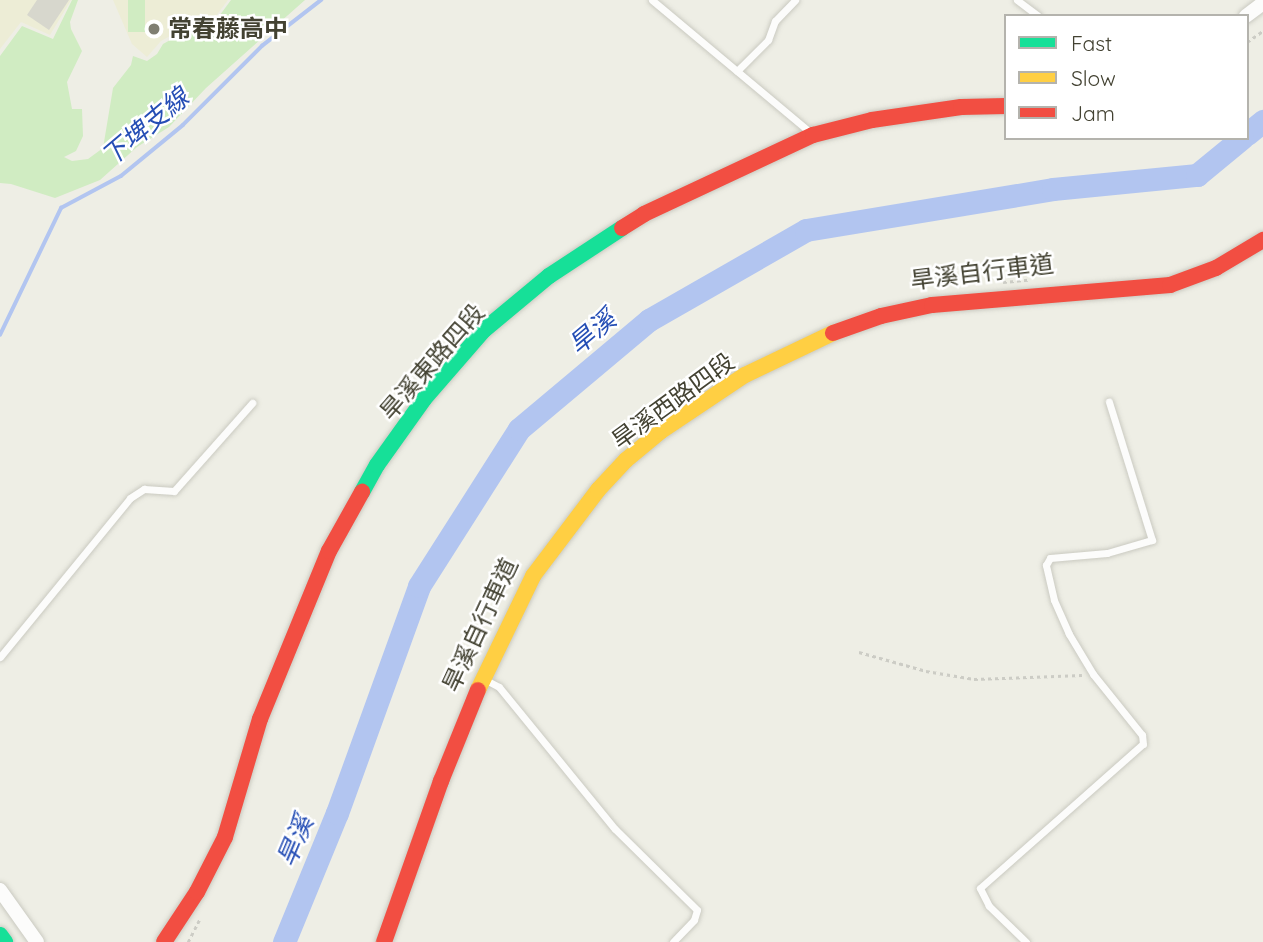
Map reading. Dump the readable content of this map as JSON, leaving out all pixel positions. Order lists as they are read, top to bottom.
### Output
{
  "streets": {
    "main road": ["旱溪東路四段", "旱溪西路四段"],
    "path": ["旱溪自行車道"]
  },
  "water": ["下埤支線", "旱溪"],
  "places": ["常春藤高中"],
  "legend": ["Fast", "Slow", "Jam"]
}
